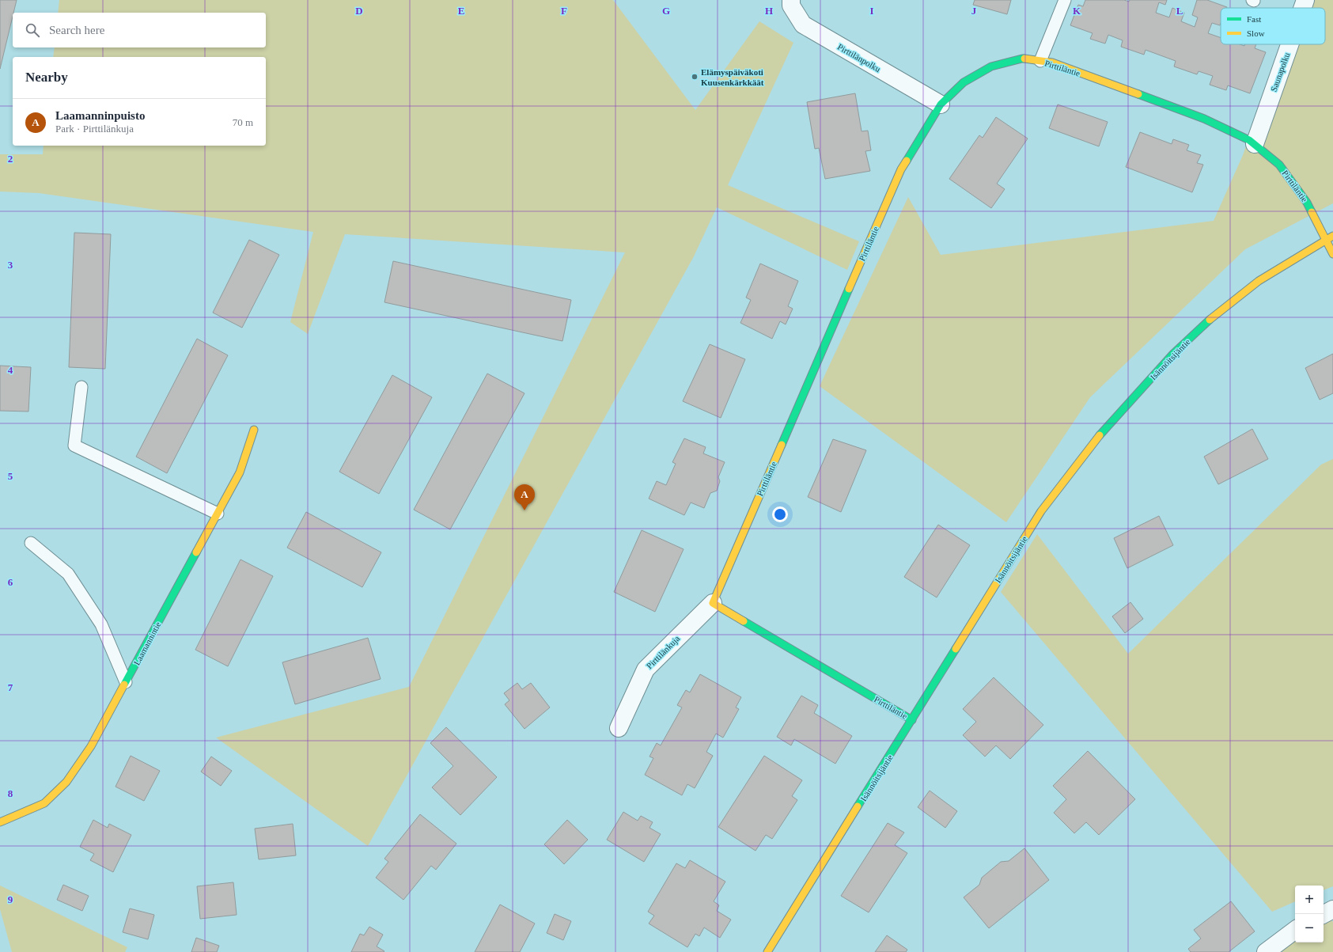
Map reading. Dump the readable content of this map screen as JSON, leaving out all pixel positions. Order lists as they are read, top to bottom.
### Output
{
  "streets": {
    "street": [
      "Pirttilänpolku",
      "Pirttiläntie",
      "Saunapolku",
      "Isännöitsijäntie",
      "Laamannintie",
      "Pirttilänkuja"
    ]
  },
  "crossings": [
    ["Pirttilänpolku", "Pirttiläntie"],
    ["Pirttiläntie", "Saunapolku"],
    ["Pirttiläntie", "Isännöitsijäntie"],
    ["Pirttiläntie", "Pirttilänkuja"]
  ],
  "places": ["Elämyspäiväkoti Kuusenkärkkäät"],
  "legend": ["Fast", "Slow"],
  "page": {
    "search": "Search here",
    "heading": "Nearby",
    "list": [
      {
        "mark": "A",
        "name": "Laamanninpuisto",
        "note": "Park · Pirttilänkuja",
        "value": "70 m"
      }
    ],
    "pins": "A",
    "map_buttons": ["+", "−"]
  },
  "grid": {
    "columns": [
      "D",
      "E",
      "F",
      "G",
      "H",
      "I",
      "J",
      "K",
      "L"
    ],
    "rows": [
      "2",
      "3",
      "4",
      "5",
      "6",
      "7",
      "8",
      "9"
    ]
  }
}
